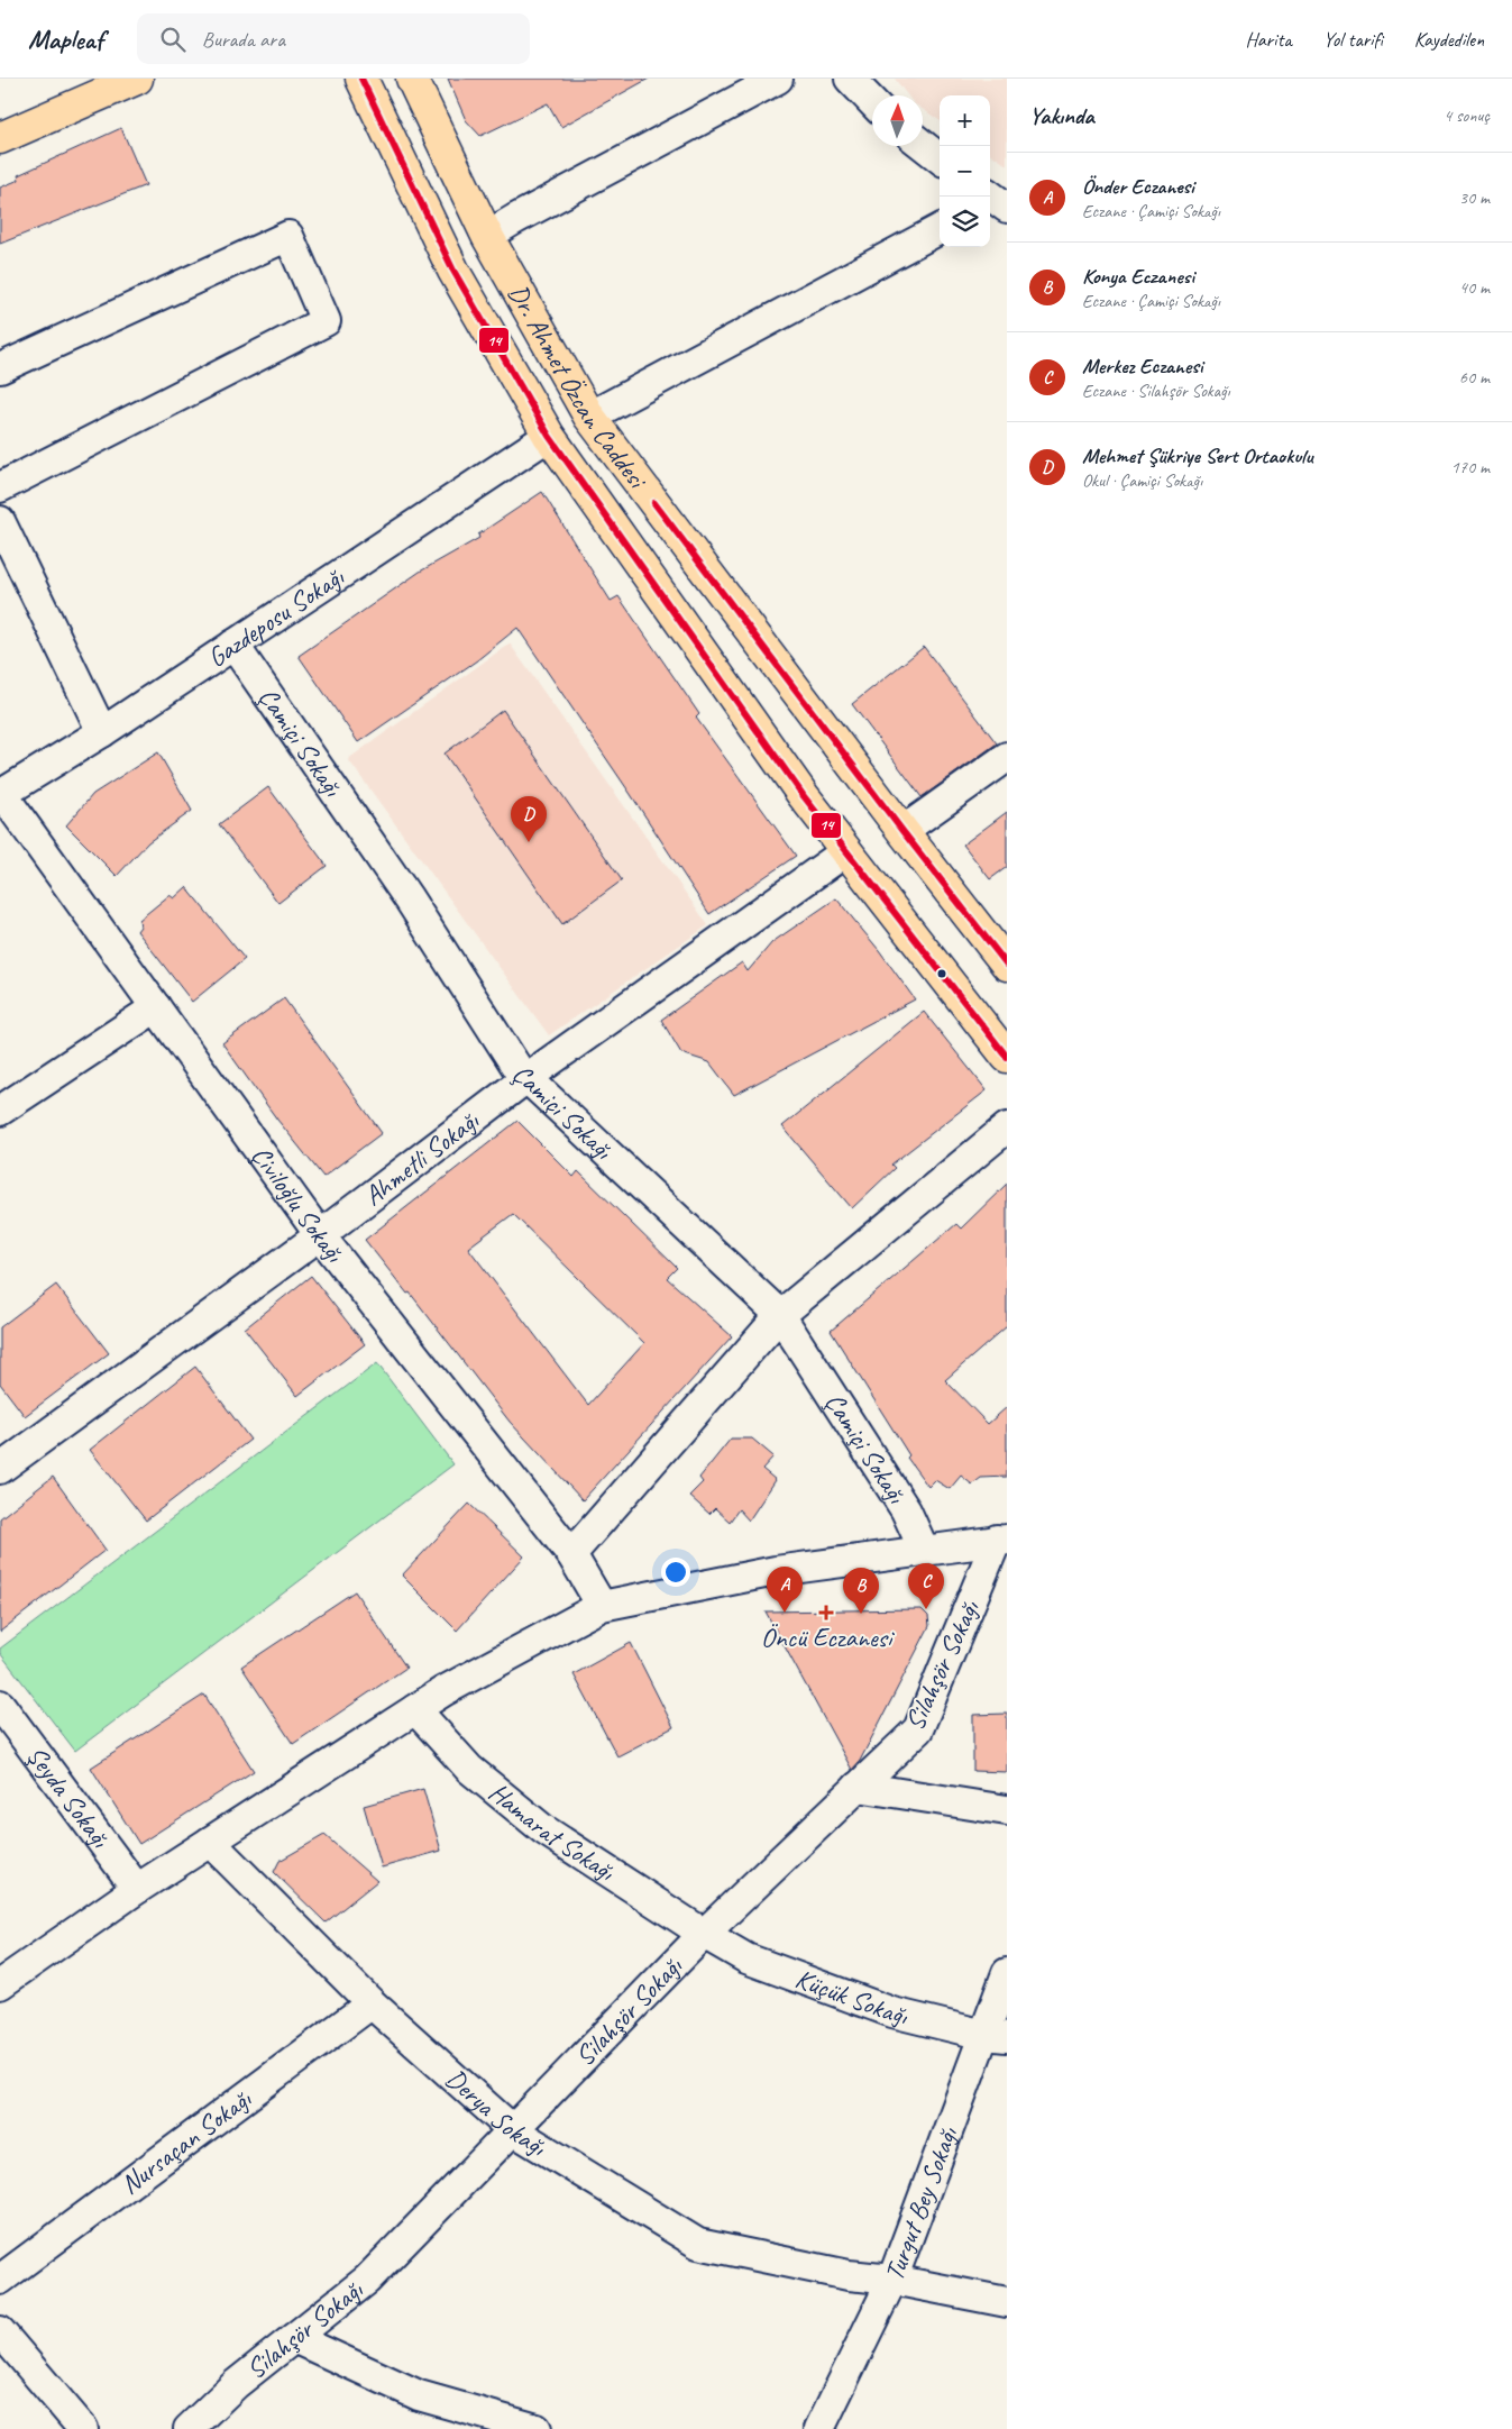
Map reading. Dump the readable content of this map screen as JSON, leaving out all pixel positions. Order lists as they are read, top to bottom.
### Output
{
  "streets": {
    "main road": ["Dr. Ahmet Özcan Caddesi"],
    "street": [
      "Gazdeposu Sokağı",
      "Çamiçi Sokağı",
      "Ahmetli Sokağı",
      "Çiviloğlu Sokağı",
      "Silahşör Sokağı",
      "Şeyda Sokağı",
      "Hamarat Sokağı",
      "Küçük Sokağı",
      "Derya Sokağı",
      "Nursaçan Sokağı",
      "Turgut Bey Sokağı"
    ]
  },
  "crossings": [
    ["Dr. Ahmet Özcan Caddesi", "Gazdeposu Sokağı"],
    ["Dr. Ahmet Özcan Caddesi", "Ahmetli Sokağı"],
    ["Gazdeposu Sokağı", "Çamiçi Sokağı"],
    ["Gazdeposu Sokağı", "Çiviloğlu Sokağı"],
    ["Çamiçi Sokağı", "Ahmetli Sokağı"],
    ["Ahmetli Sokağı", "Çiviloğlu Sokağı"],
    ["Silahşör Sokağı", "Hamarat Sokağı"],
    ["Silahşör Sokağı", "Küçük Sokağı"],
    ["Silahşör Sokağı", "Derya Sokağı"],
    ["Hamarat Sokağı", "Küçük Sokağı"],
    ["Küçük Sokağı", "Turgut Bey Sokağı"],
    ["Derya Sokağı", "Nursaçan Sokağı"],
    ["Derya Sokağı", "Turgut Bey Sokağı"]
  ],
  "places": {
    "health": ["Öncü Eczanesi"]
  },
  "lines": ["transit line 14"],
  "north": "top",
  "page": {
    "header": "Mapleaf",
    "search": "Burada ara",
    "nav": ["Harita", "Yol tarifi", "Kaydedilen"],
    "heading": ["Yakında", "4 sonuç"],
    "map_buttons": ["+", "−"],
    "list": [
      {
        "mark": "A",
        "name": "Önder Eczanesi",
        "note": "Eczane · Çamiçi Sokağı",
        "value": "30 m"
      },
      {
        "mark": "B",
        "name": "Konya Eczanesi",
        "note": "Eczane · Çamiçi Sokağı",
        "value": "40 m"
      },
      {
        "mark": "C",
        "name": "Merkez Eczanesi",
        "note": "Eczane · Silahşör Sokağı",
        "value": "60 m"
      },
      {
        "mark": "D",
        "name": "Mehmet Şükriye Sert Ortaokulu",
        "note": "Okul · Çamiçi Sokağı",
        "value": "170 m"
      }
    ],
    "pins": [
      "D",
      "C",
      "A",
      "B"
    ]
  }
}
